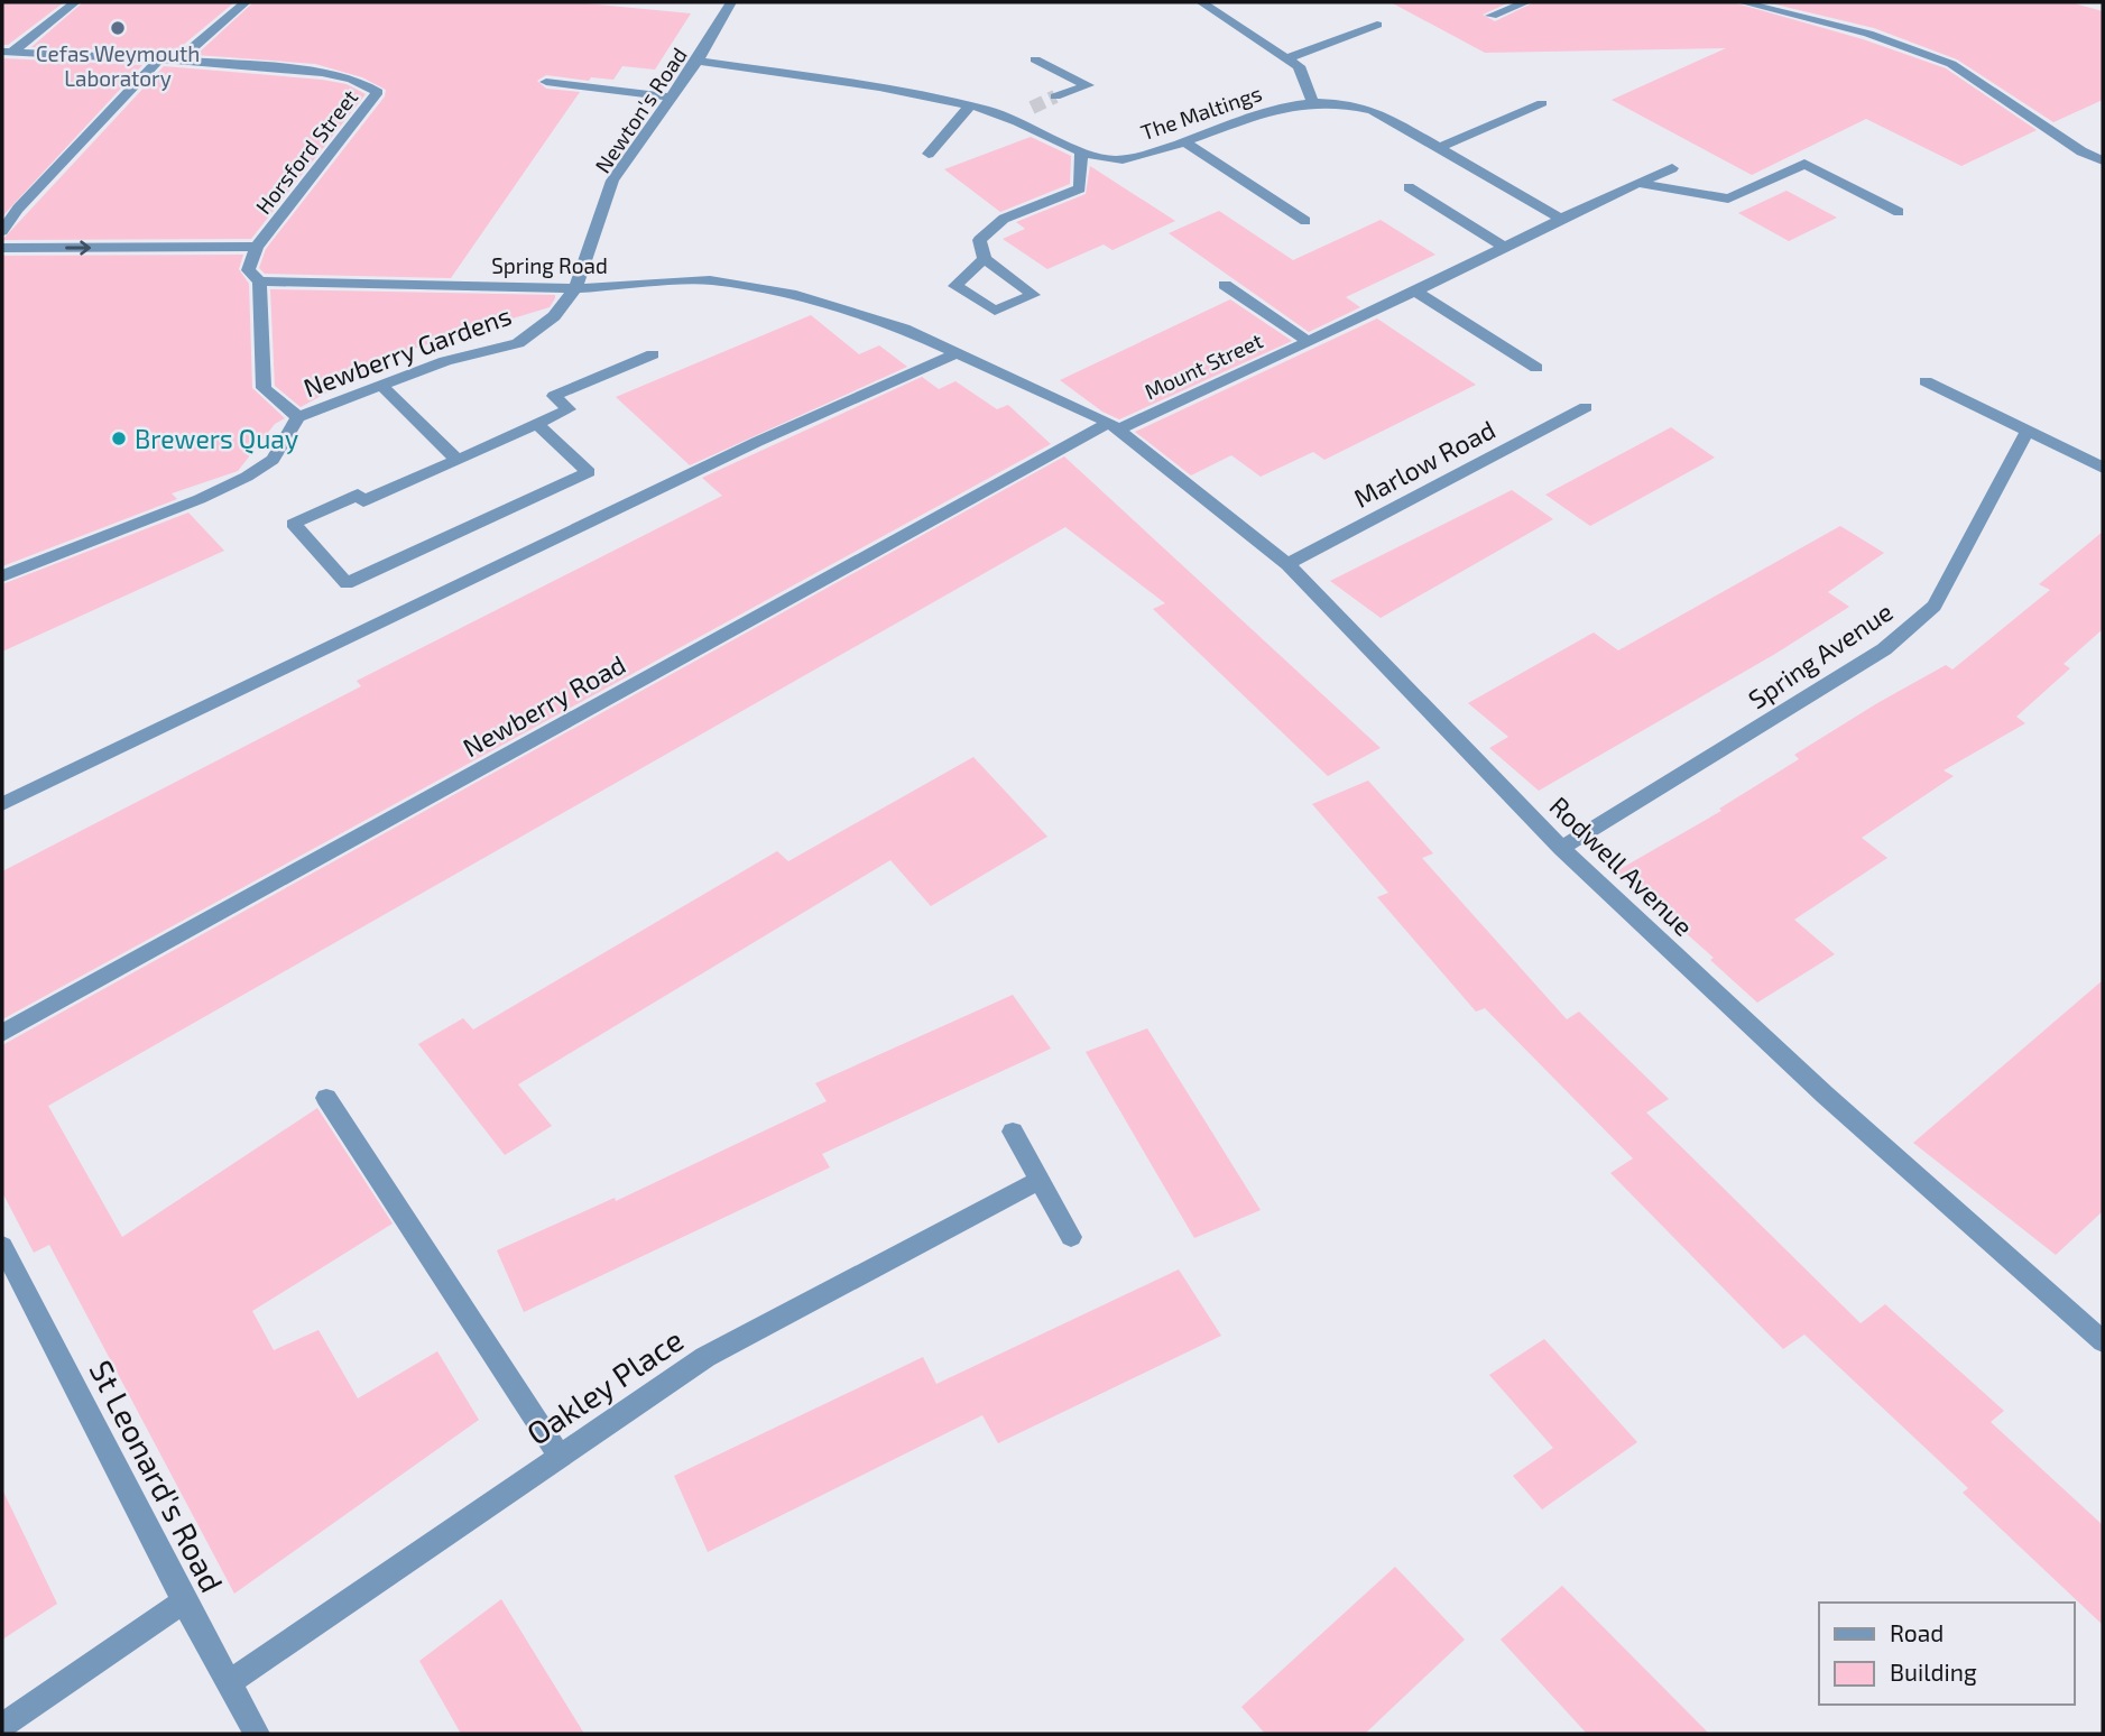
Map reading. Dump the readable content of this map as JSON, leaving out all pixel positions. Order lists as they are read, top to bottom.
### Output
{
  "streets": {
    "street": [
      "Newton's Road",
      "The Maltings",
      "Horsford Street",
      "Spring Road",
      "Newberry Gardens",
      "Mount Street",
      "Marlow Road",
      "Spring Avenue",
      "Newberry Road",
      "Rodwell Avenue",
      "Oakley Place",
      "St Leonard's Road"
    ]
  },
  "crossings": [
    ["Newton's Road", "The Maltings"],
    ["Newton's Road", "Spring Road"],
    ["Newton's Road", "Newberry Gardens"],
    ["Spring Road", "Newberry Gardens"],
    ["Spring Road", "Mount Street"],
    ["Spring Road", "Newberry Road"],
    ["Spring Road", "Rodwell Avenue"],
    ["Mount Street", "Newberry Road"],
    ["Mount Street", "Rodwell Avenue"],
    ["Marlow Road", "Rodwell Avenue"],
    ["Spring Avenue", "Rodwell Avenue"],
    ["Newberry Road", "Rodwell Avenue"],
    ["Oakley Place", "St Leonard's Road"]
  ],
  "places": ["Cefas Weymouth Laboratory", "Brewers Quay"],
  "legend": ["Road", "Building"]
}
